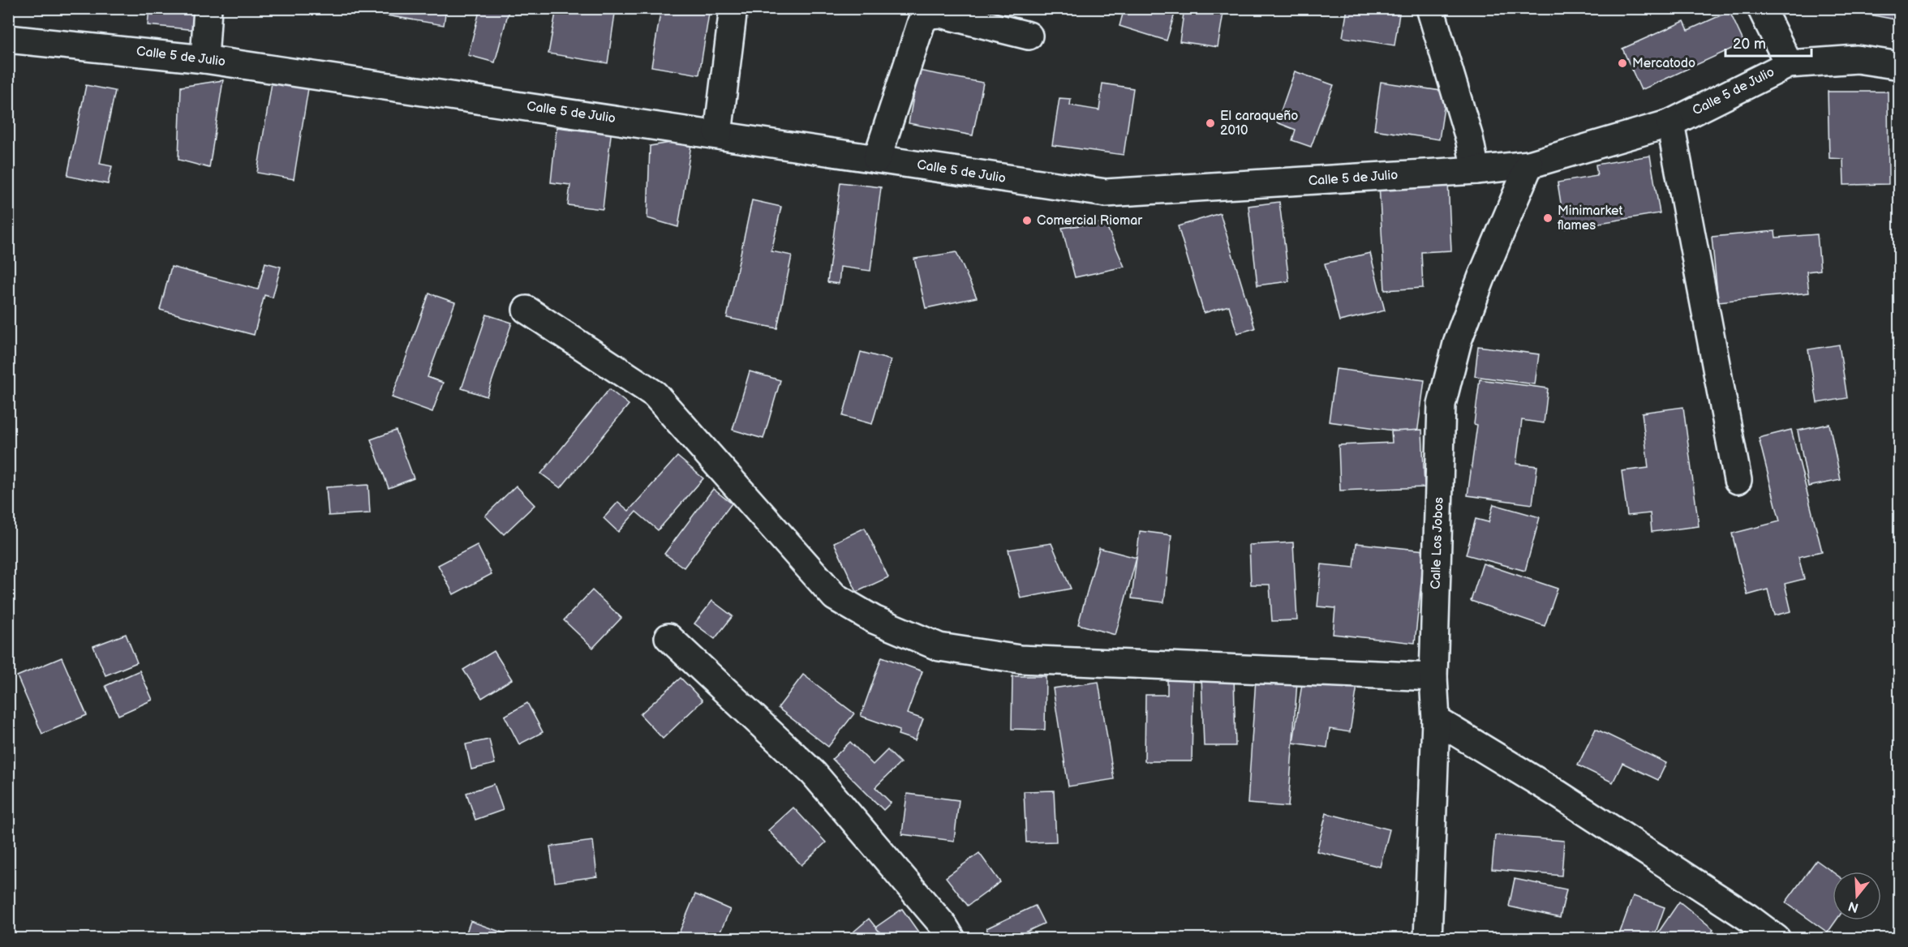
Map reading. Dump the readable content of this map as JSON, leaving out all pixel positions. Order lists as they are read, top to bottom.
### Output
{
  "streets": {
    "street": ["Calle 5 de Julio", "Calle Los Jobos"]
  },
  "crossings": [
    ["Calle 5 de Julio", "Calle Los Jobos"]
  ],
  "places": [
    "Mercatodo",
    "El caraqueño 2010",
    "Minimarket flames",
    "Comercial Riomar"
  ],
  "scale_bar": "20 m",
  "north": "bottom"
}
